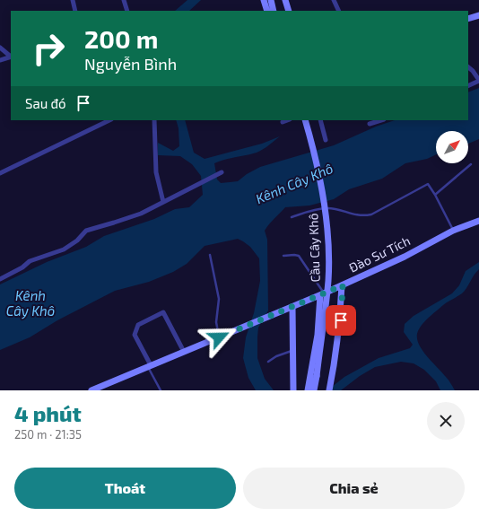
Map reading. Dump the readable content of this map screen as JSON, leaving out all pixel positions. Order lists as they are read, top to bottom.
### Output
{
  "streets": {
    "main road": ["Cầu Cây Khô", "Đào Sư Tích"]
  },
  "water": ["Kênh Cây Khô"],
  "north": "top right",
  "page": {
    "turn": ["200 m", "Nguyễn Bình"],
    "then": "Sau đó",
    "heading": ["4 phút", "250 m · 21:35"],
    "buttons": ["Thoát", "Chia sẻ"]
  }
}
